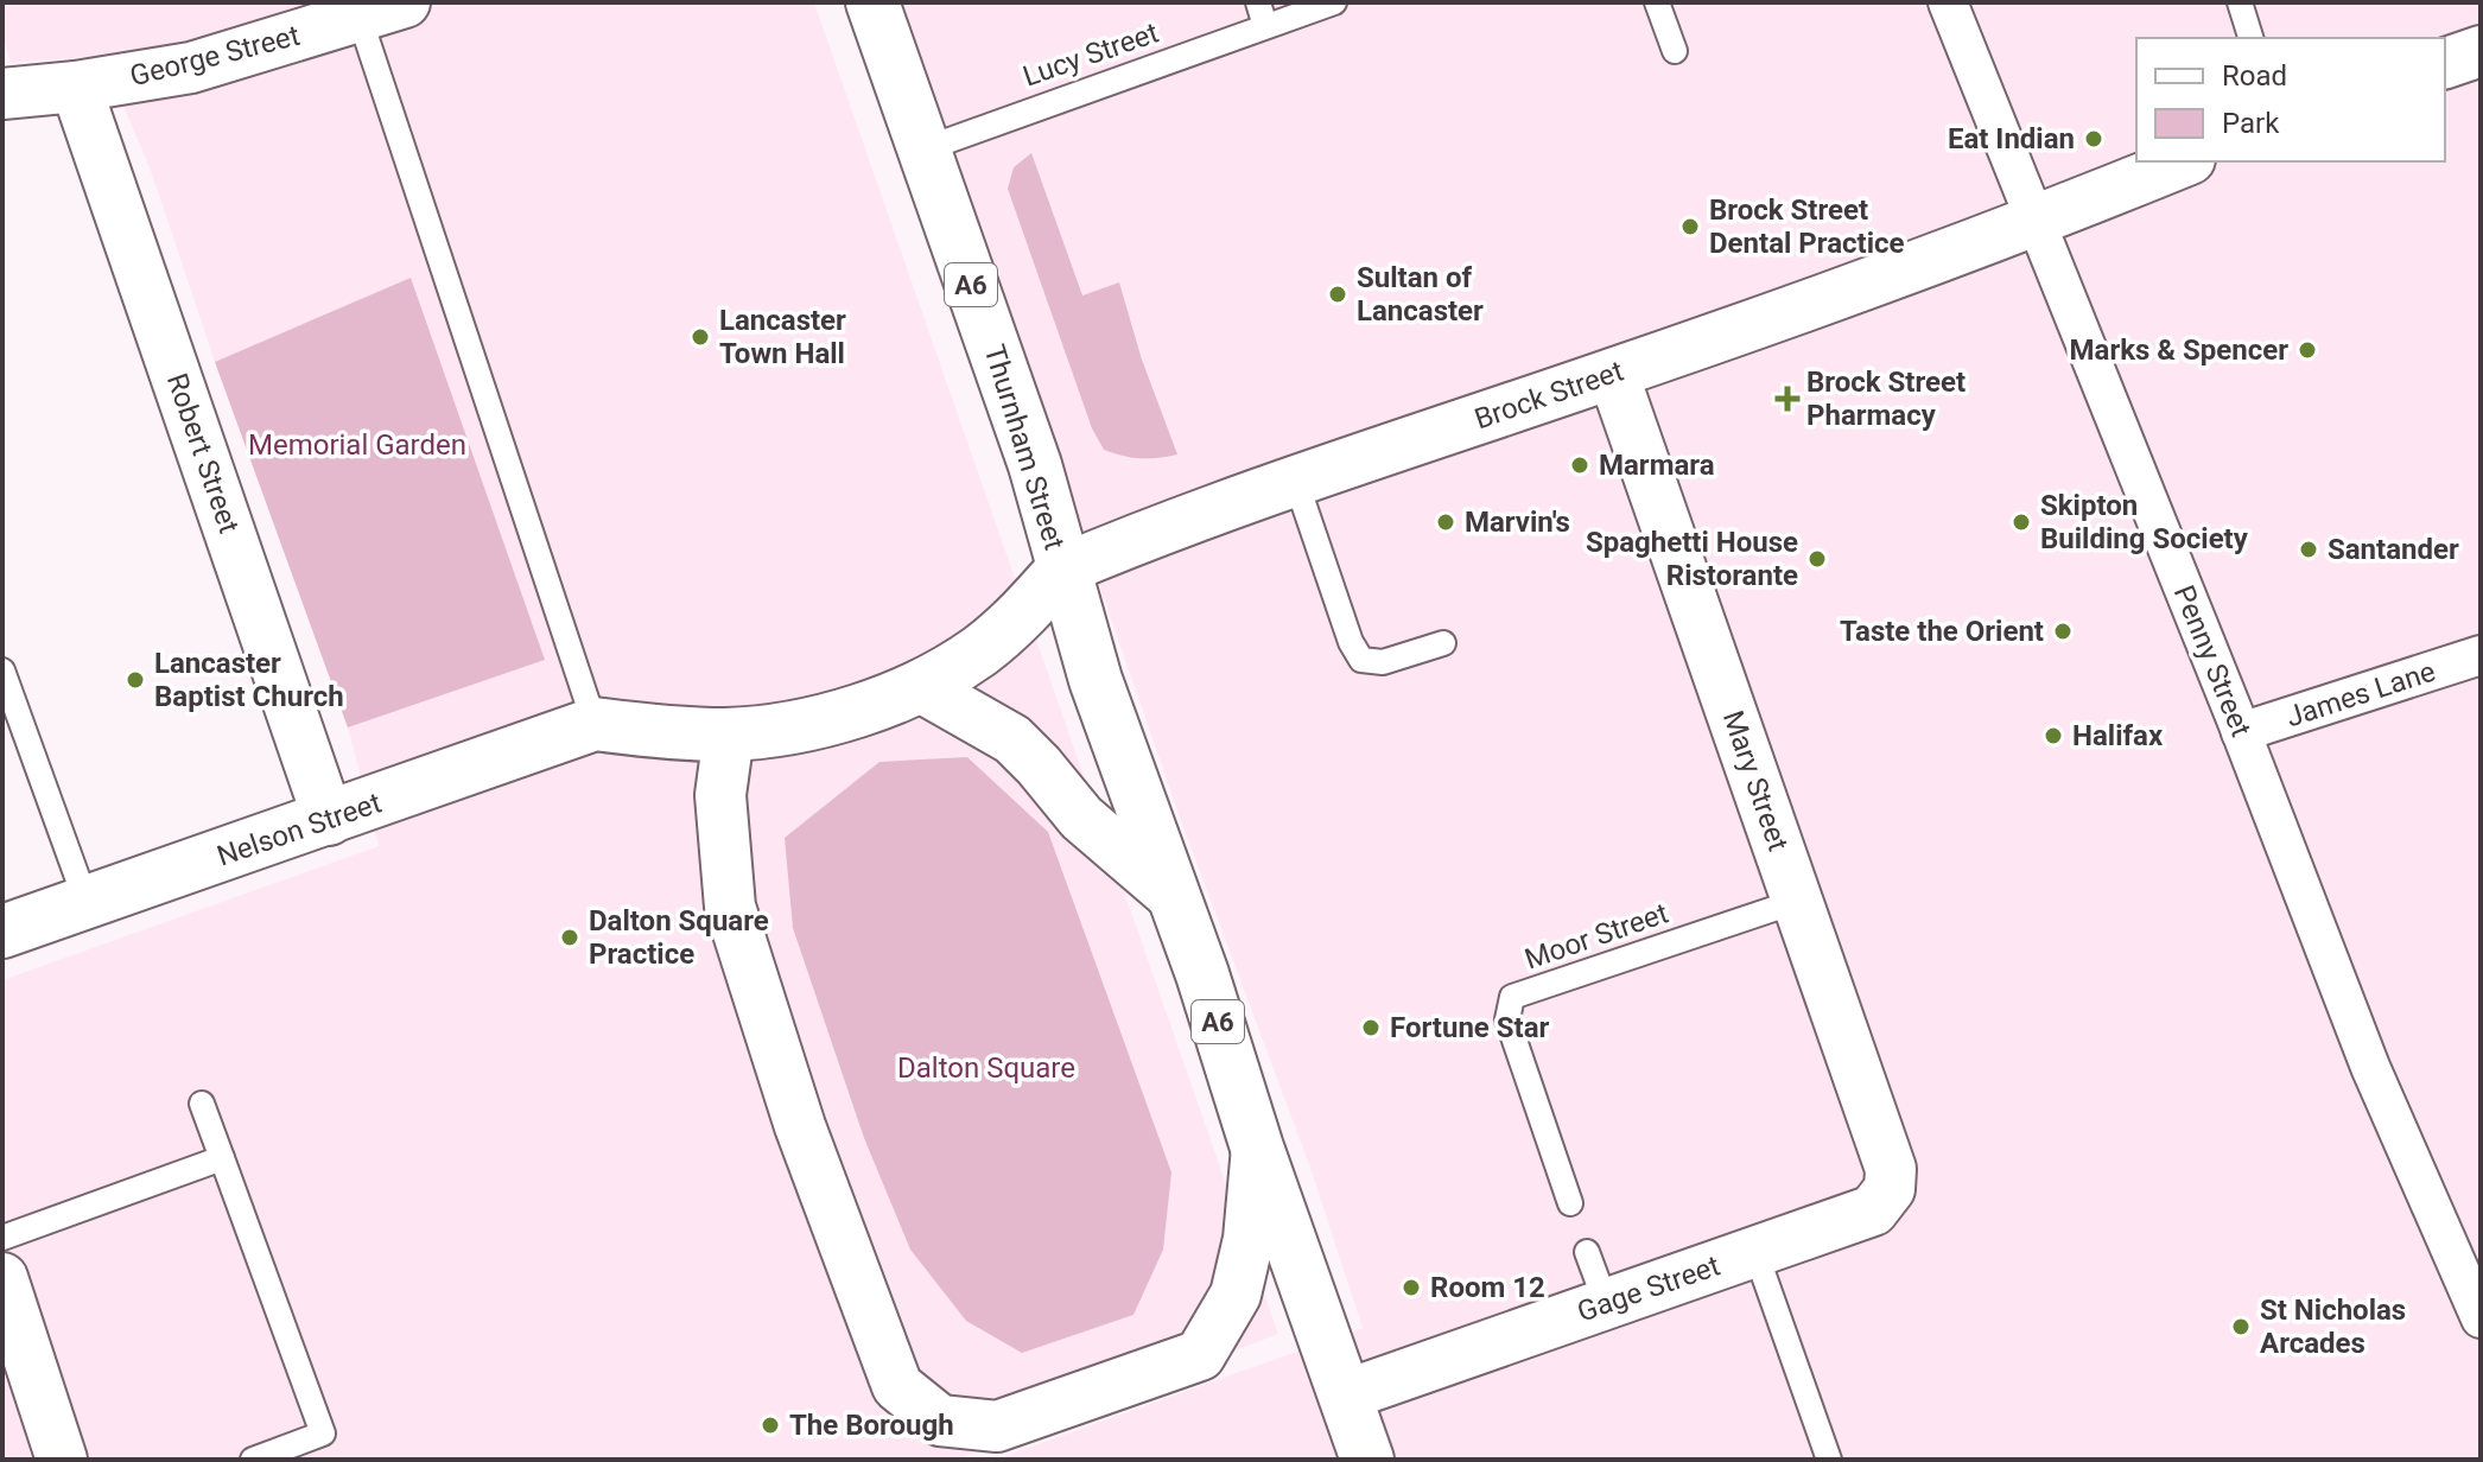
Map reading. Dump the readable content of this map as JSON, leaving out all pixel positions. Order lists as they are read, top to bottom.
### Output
{
  "streets": {
    "main road": ["A6", "Thurnham Street", "Nelson Street"],
    "street": [
      "George Street",
      "Brock Street",
      "Robert Street",
      "Penny Street",
      "James Lane",
      "Mary Street",
      "Gage Street"
    ],
    "lane": ["Lucy Street", "Moor Street"]
  },
  "crossings": [
    ["Lucy Street", "Thurnham Street"],
    ["George Street", "Robert Street"],
    ["A6", "Brock Street"],
    ["A6", "Thurnham Street"],
    ["A6", "Gage Street"],
    ["Brock Street", "Thurnham Street"],
    ["Brock Street", "Penny Street"],
    ["Brock Street", "Mary Street"],
    ["Robert Street", "Nelson Street"],
    ["Penny Street", "James Lane"],
    ["Mary Street", "Moor Street"],
    ["Mary Street", "Gage Street"]
  ],
  "parks": ["Memorial Garden", "Dalton Square"],
  "places": {
    "other": [
      "Eat Indian",
      "Brock Street Dental Practice",
      "Sultan of Lancaster",
      "Lancaster Town Hall",
      "Marks & Spencer",
      "Marmara",
      "Marvin's",
      "Skipton Building Society",
      "Santander",
      "Spaghetti House Ristorante",
      "Taste the Orient",
      "Lancaster Baptist Church",
      "Halifax",
      "Dalton Square Practice",
      "Fortune Star",
      "Room 12",
      "St Nicholas Arcades",
      "The Borough"
    ],
    "health": ["Brock Street Pharmacy"]
  },
  "legend": ["Road", "Park"]
}
